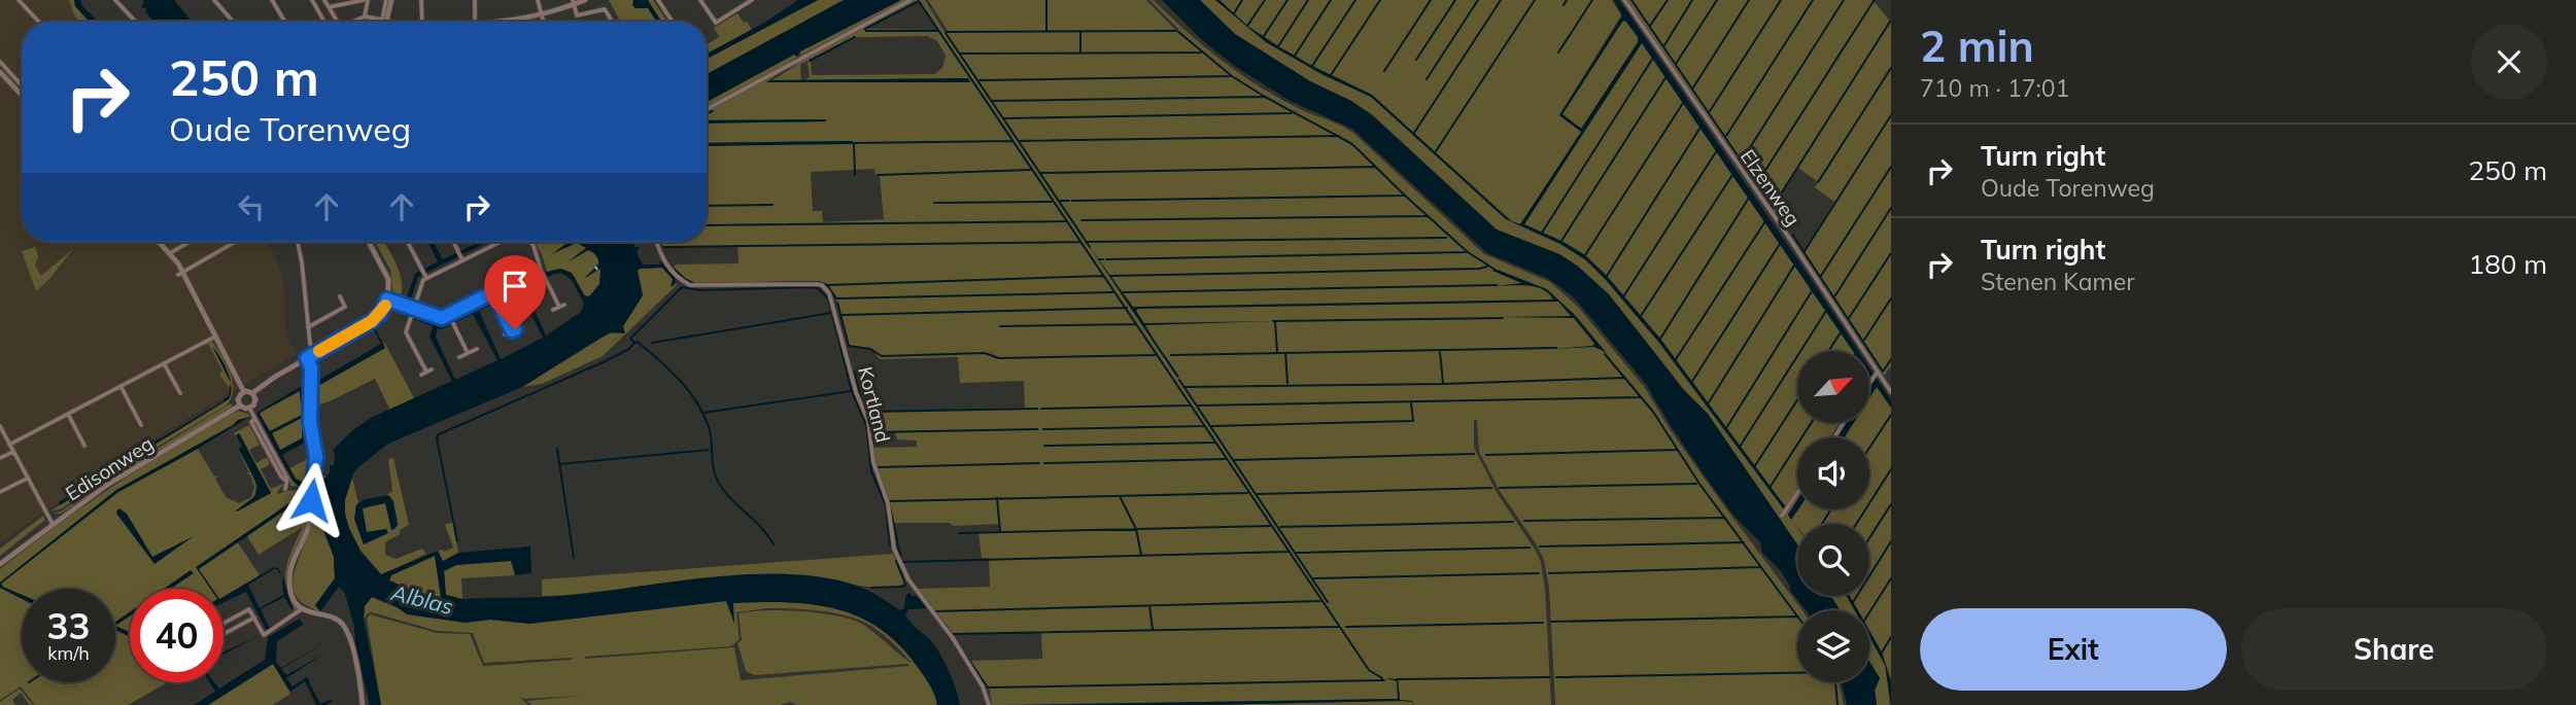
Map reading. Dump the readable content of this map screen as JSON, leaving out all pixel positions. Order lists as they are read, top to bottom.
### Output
{
  "streets": {
    "street": ["Elzenweg", "Kortland", "Edisonweg"]
  },
  "water": ["Alblas"],
  "north": "top right",
  "page": {
    "heading": ["2 min", "710 m · 17:01"],
    "turn": ["250 m", "Oude Torenweg"],
    "list": [
      {
        "name": "Turn right",
        "note": "Oude Torenweg",
        "value": "250 m"
      },
      {
        "name": "Turn right",
        "note": "Stenen Kamer",
        "value": "180 m"
      }
    ],
    "speed": "33 km/h",
    "limit": "40",
    "buttons": ["Exit", "Share"]
  }
}
